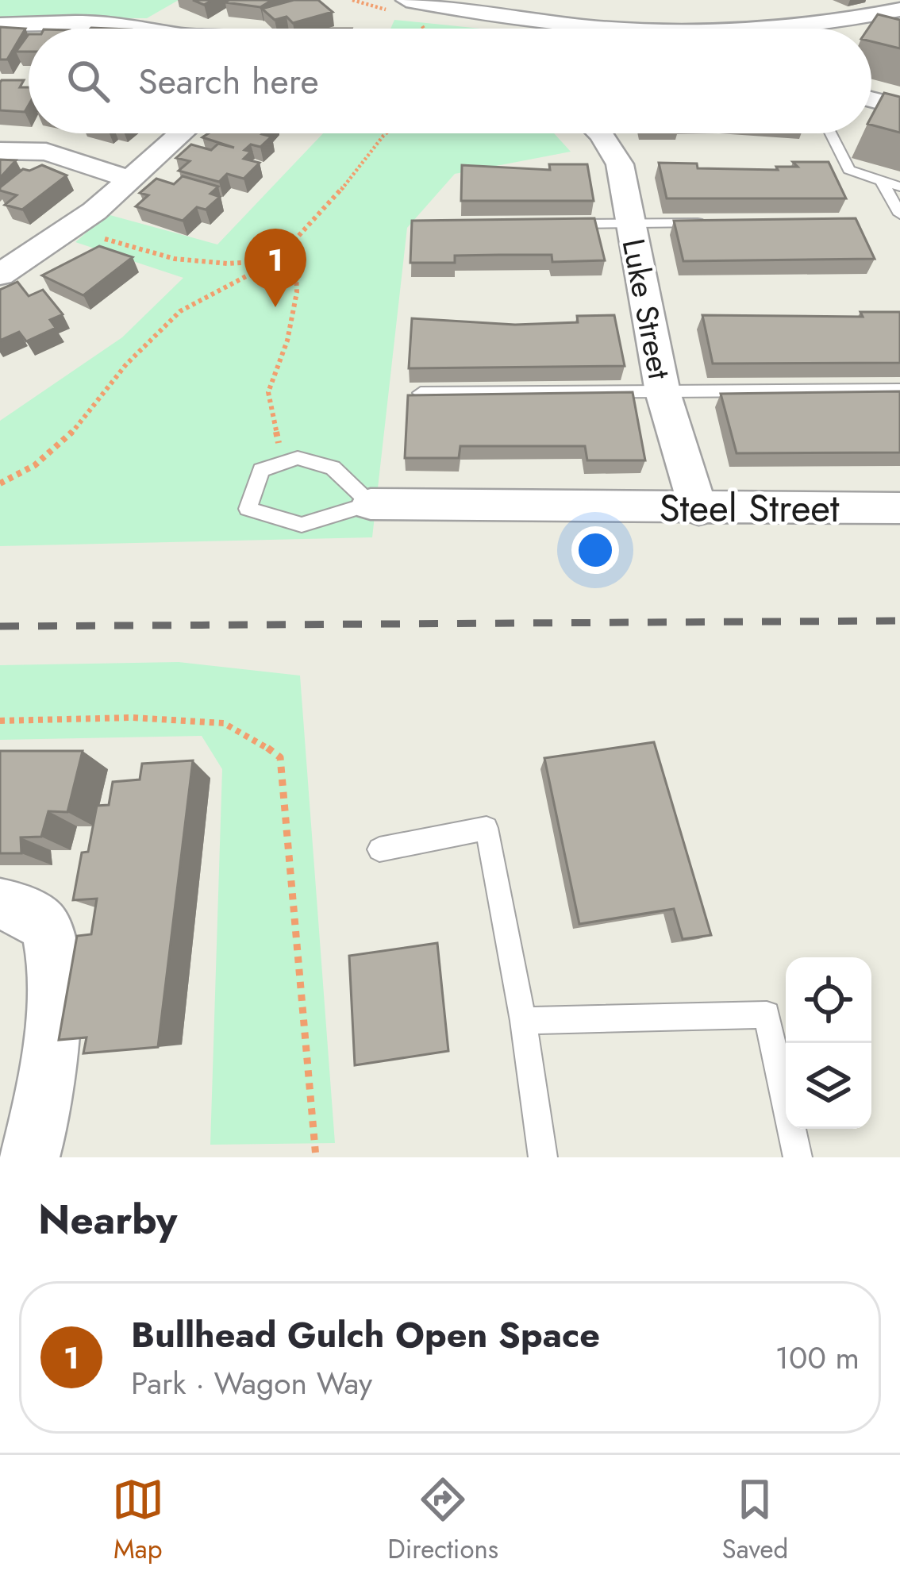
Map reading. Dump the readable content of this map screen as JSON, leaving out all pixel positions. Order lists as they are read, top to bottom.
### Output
{
  "streets": {
    "street": ["Luke Street", "Steel Street"]
  },
  "crossings": [
    ["Luke Street", "Steel Street"]
  ],
  "page": {
    "search": "Search here",
    "pins": "1",
    "heading": "Nearby",
    "list": [
      {
        "mark": "1",
        "name": "Bullhead Gulch Open Space",
        "note": "Park · Wagon Way",
        "value": "100 m"
      }
    ],
    "nav": ["Map", "Directions", "Saved"]
  }
}
